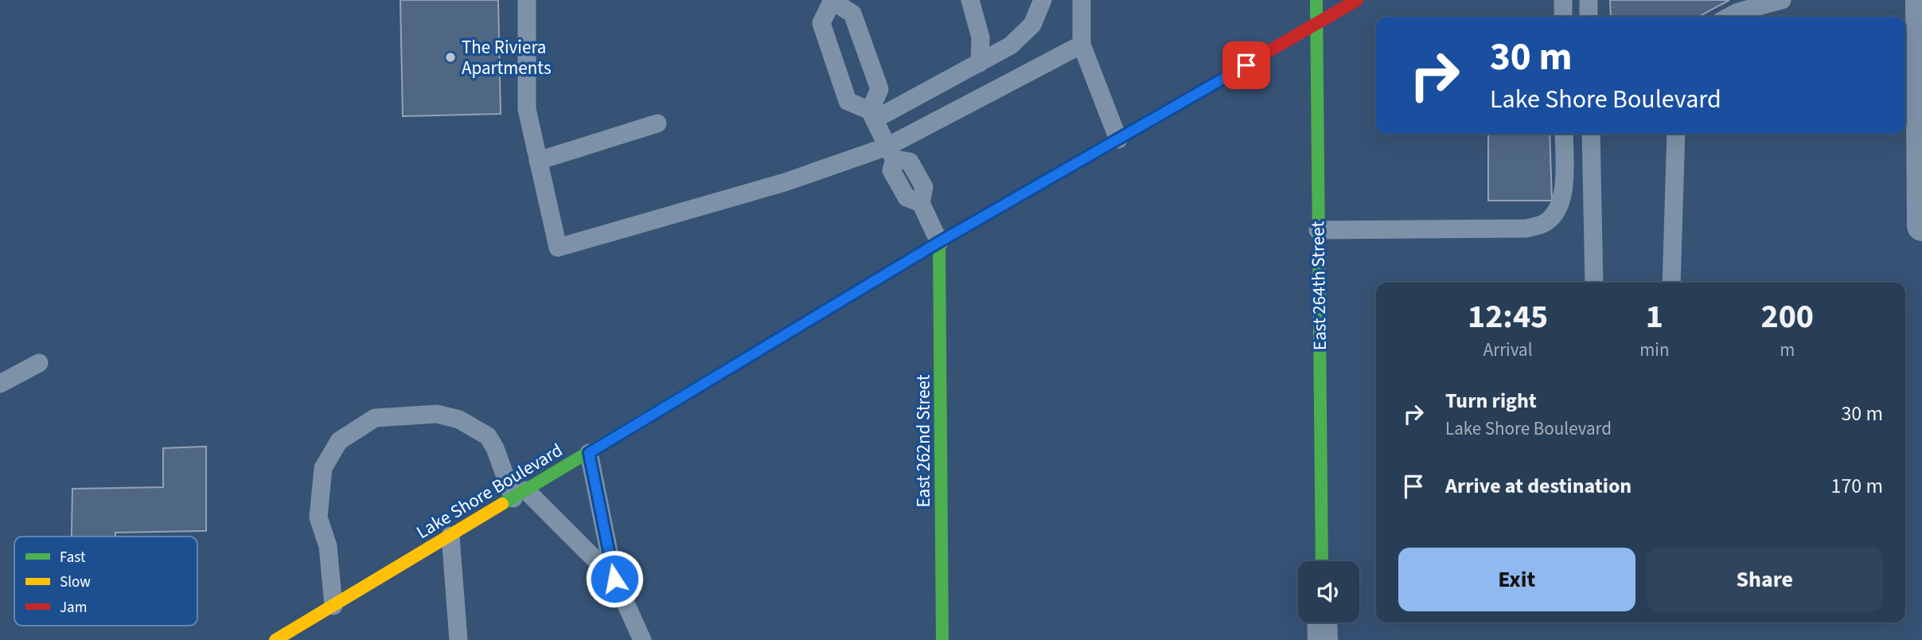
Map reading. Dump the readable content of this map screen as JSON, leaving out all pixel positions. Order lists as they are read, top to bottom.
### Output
{
  "streets": {
    "main road": ["East 264th Street", "East 262nd Street", "Lake Shore Boulevard"]
  },
  "crossings": [
    ["East 264th Street", "Lake Shore Boulevard"],
    ["East 262nd Street", "Lake Shore Boulevard"]
  ],
  "places": ["The Riviera Apartments"],
  "legend": ["Fast", "Slow", "Jam"],
  "page": {
    "turn": ["30 m", "Lake Shore Boulevard"],
    "eta": [
      "12:45",
      "Arrival",
      "1",
      "min",
      "200",
      "m"
    ],
    "list": [
      {
        "name": "Turn right",
        "note": "Lake Shore Boulevard",
        "value": "30 m"
      },
      {
        "name": "Arrive at destination",
        "value": "170 m"
      }
    ],
    "buttons": ["Exit", "Share"]
  }
}
